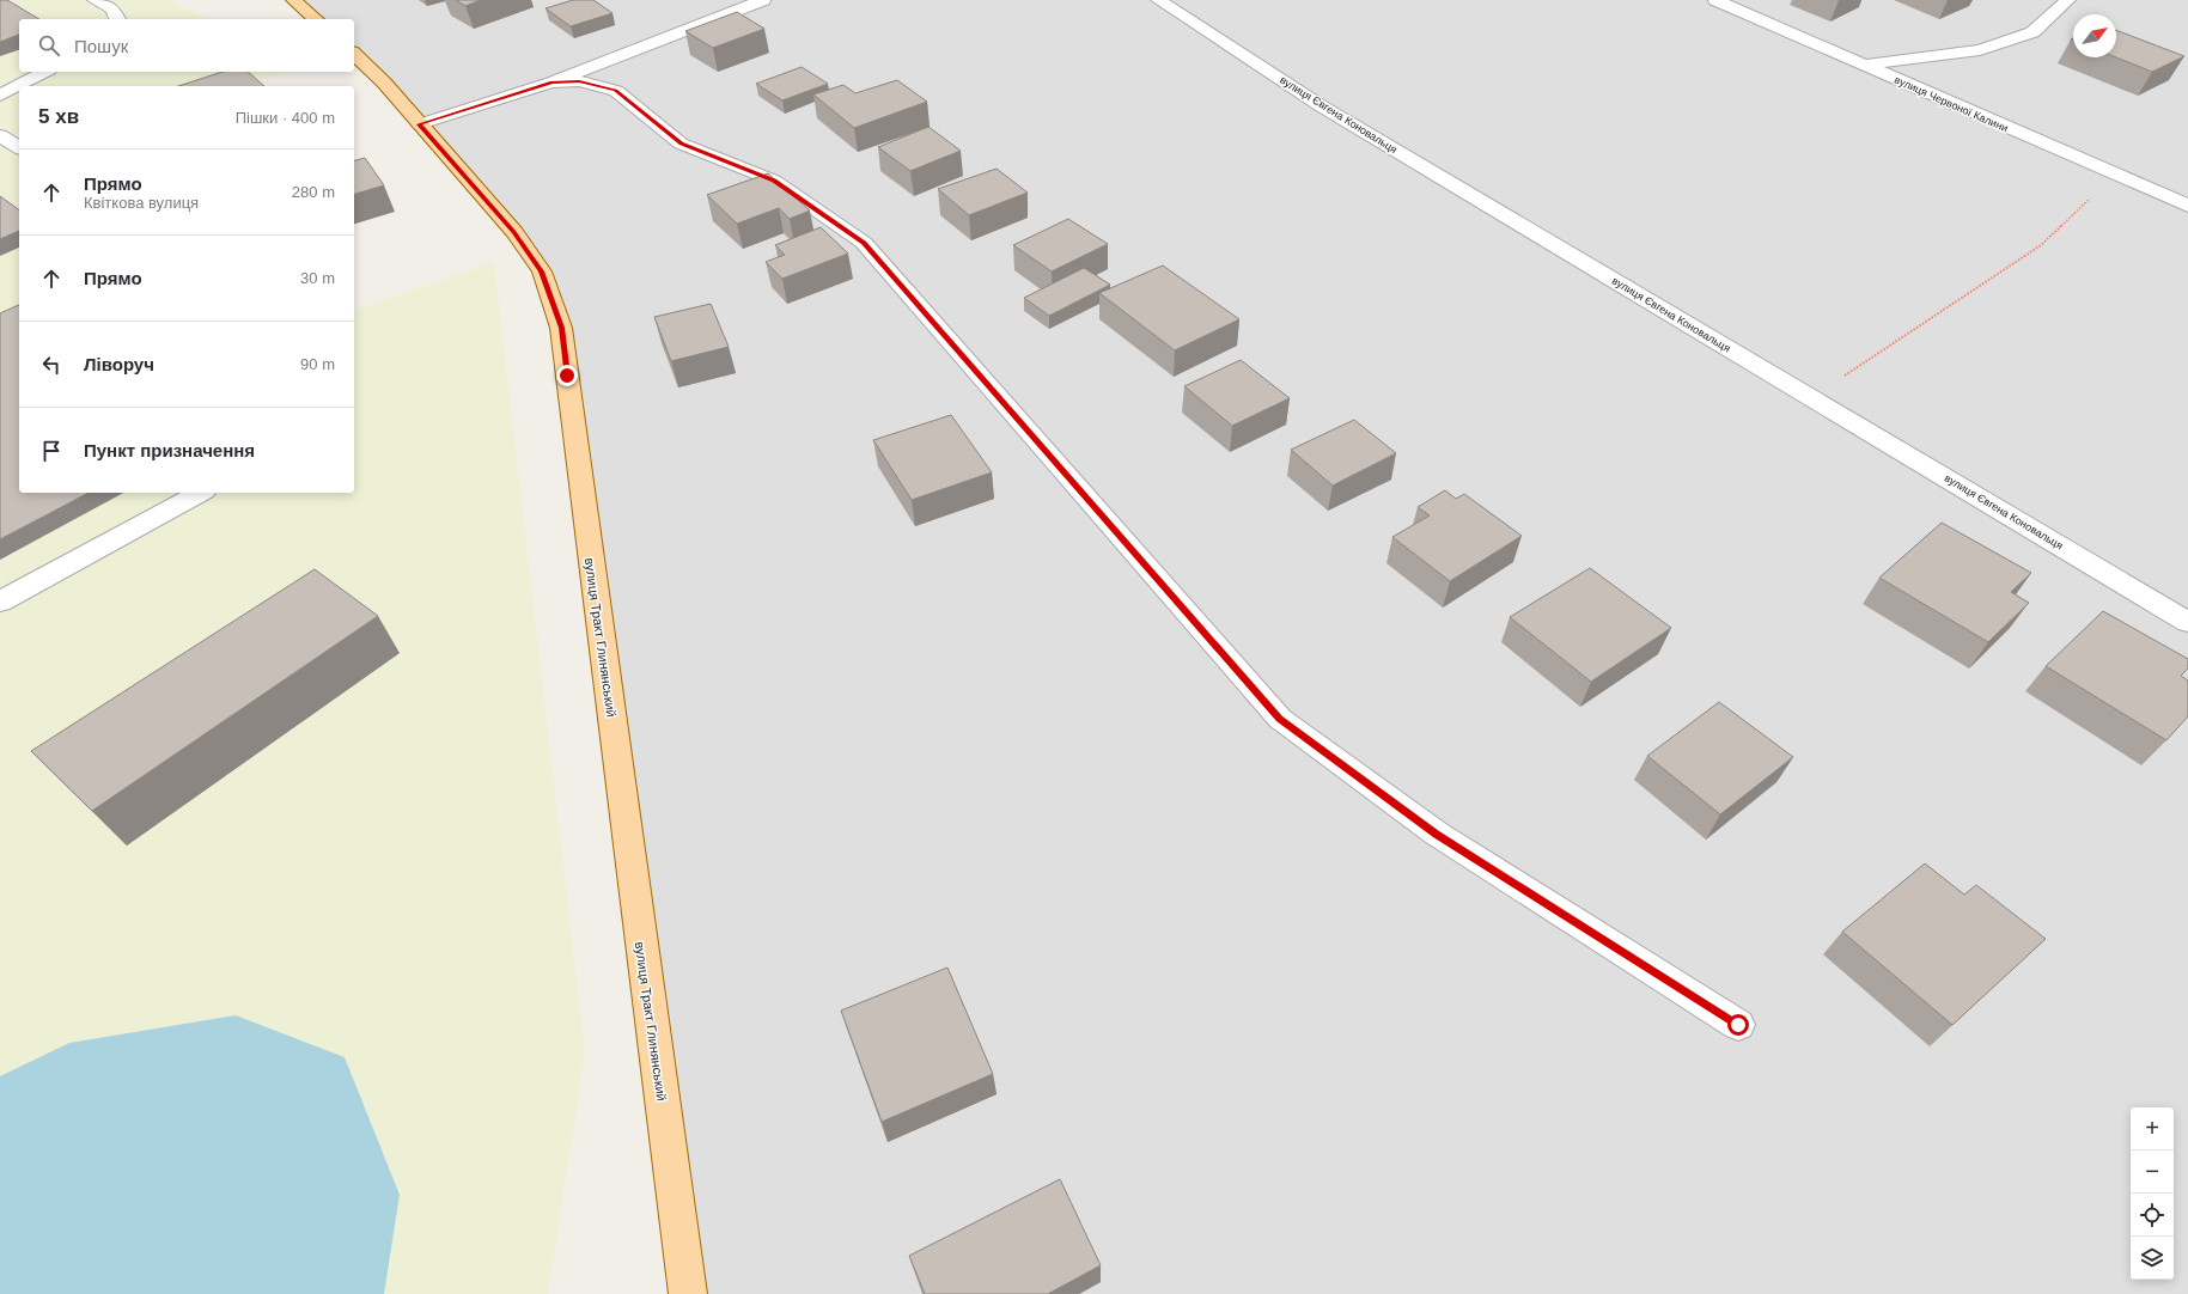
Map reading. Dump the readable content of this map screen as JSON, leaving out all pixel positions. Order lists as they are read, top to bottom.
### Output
{
  "streets": {
    "main road": ["вулиця Тракт Глинянський"],
    "street": ["вулиця Червоної Калини", "вулиця Євгена Коновальця"]
  },
  "north": "top right",
  "page": {
    "search": "Пошук",
    "heading": ["5 хв", "Пішки · 400 m"],
    "list": [
      ["Прямо", "Квіткова вулиця", "280 m"],
      ["Прямо", "30 m"],
      ["Ліворуч", "90 m"],
      "Пункт призначення"
    ],
    "map_buttons": ["+", "−"]
  }
}
